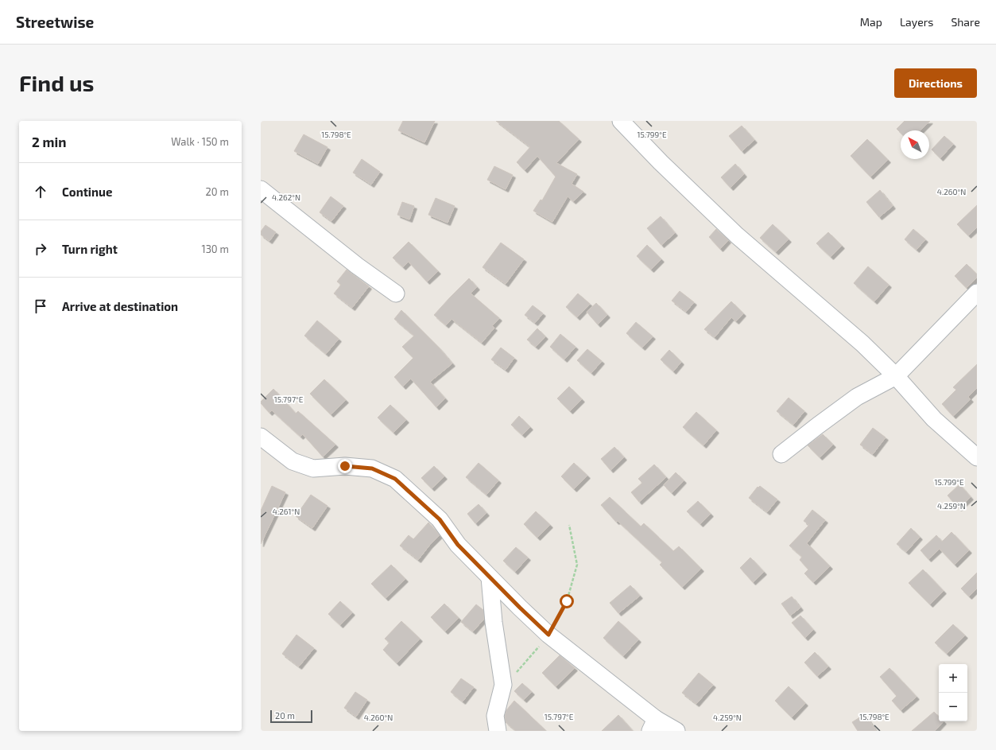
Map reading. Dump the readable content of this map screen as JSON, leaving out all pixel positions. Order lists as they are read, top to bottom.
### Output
{
  "scale_bar": "20 m",
  "north": "top left",
  "page": {
    "header": "Streetwise",
    "nav": ["Map", "Layers", "Share"],
    "buttons": "Directions",
    "title": "Find us",
    "heading": ["2 min", "Walk · 150 m"],
    "list": [
      ["Continue", "20 m"],
      ["Turn right", "130 m"],
      "Arrive at destination"
    ],
    "map_buttons": ["+", "−"],
    "scale": "20 m"
  },
  "coordinates": [
    "15.798°E",
    "15.799°E",
    "4.260°N",
    "4.262°N",
    "15.797°E",
    "4.259°N",
    "4.261°N"
  ]
}
